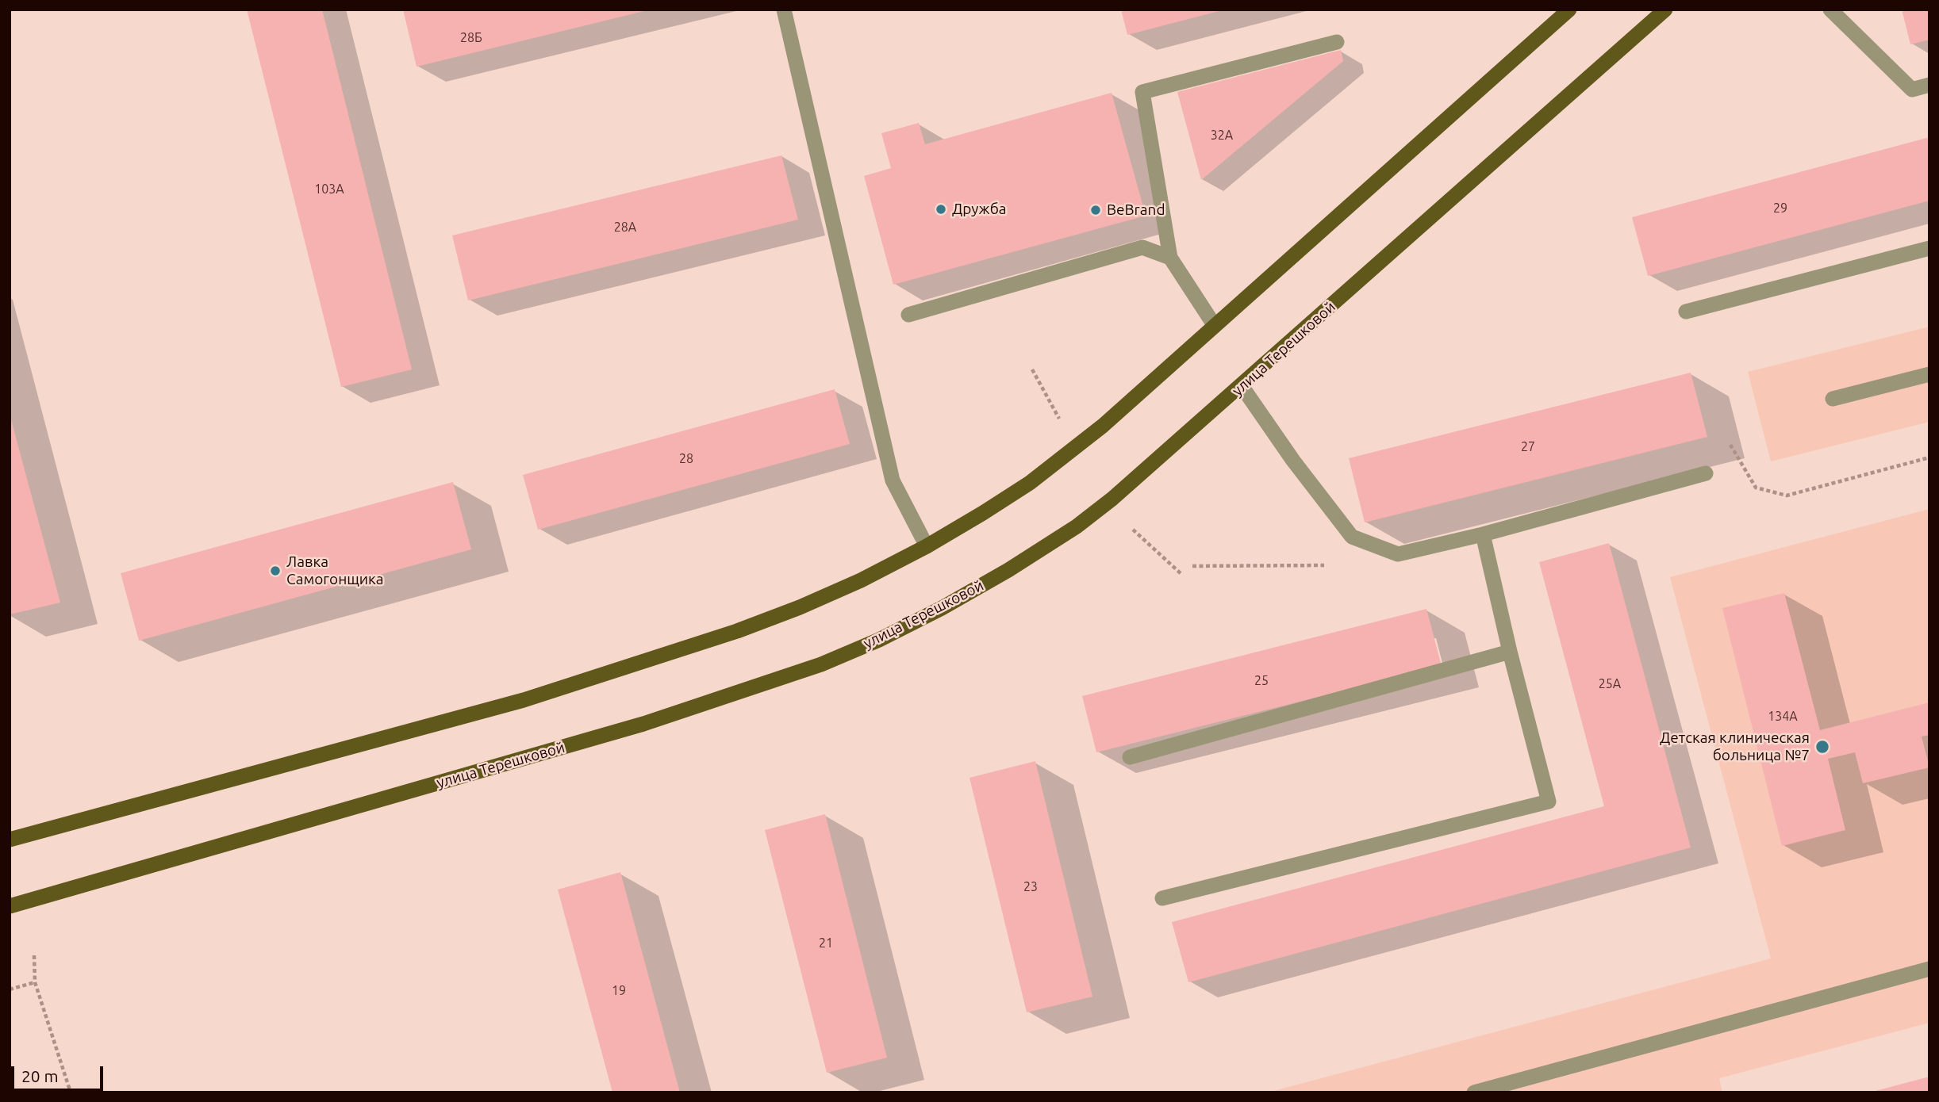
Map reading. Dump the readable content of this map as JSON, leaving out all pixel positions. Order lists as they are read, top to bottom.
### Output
{
  "streets": {
    "main road": ["улица Терешковой"]
  },
  "places": [
    "Дружба",
    "BeBrand",
    "Лавка Самогонщика",
    "Детская клиническая больница №7"
  ],
  "house_numbers": [
    "28Б",
    "32А",
    "103А",
    "29",
    "28А",
    "27",
    "28",
    "25",
    "25А",
    "134А",
    "23",
    "21",
    "19"
  ],
  "scale_bar": "20 m"
}
